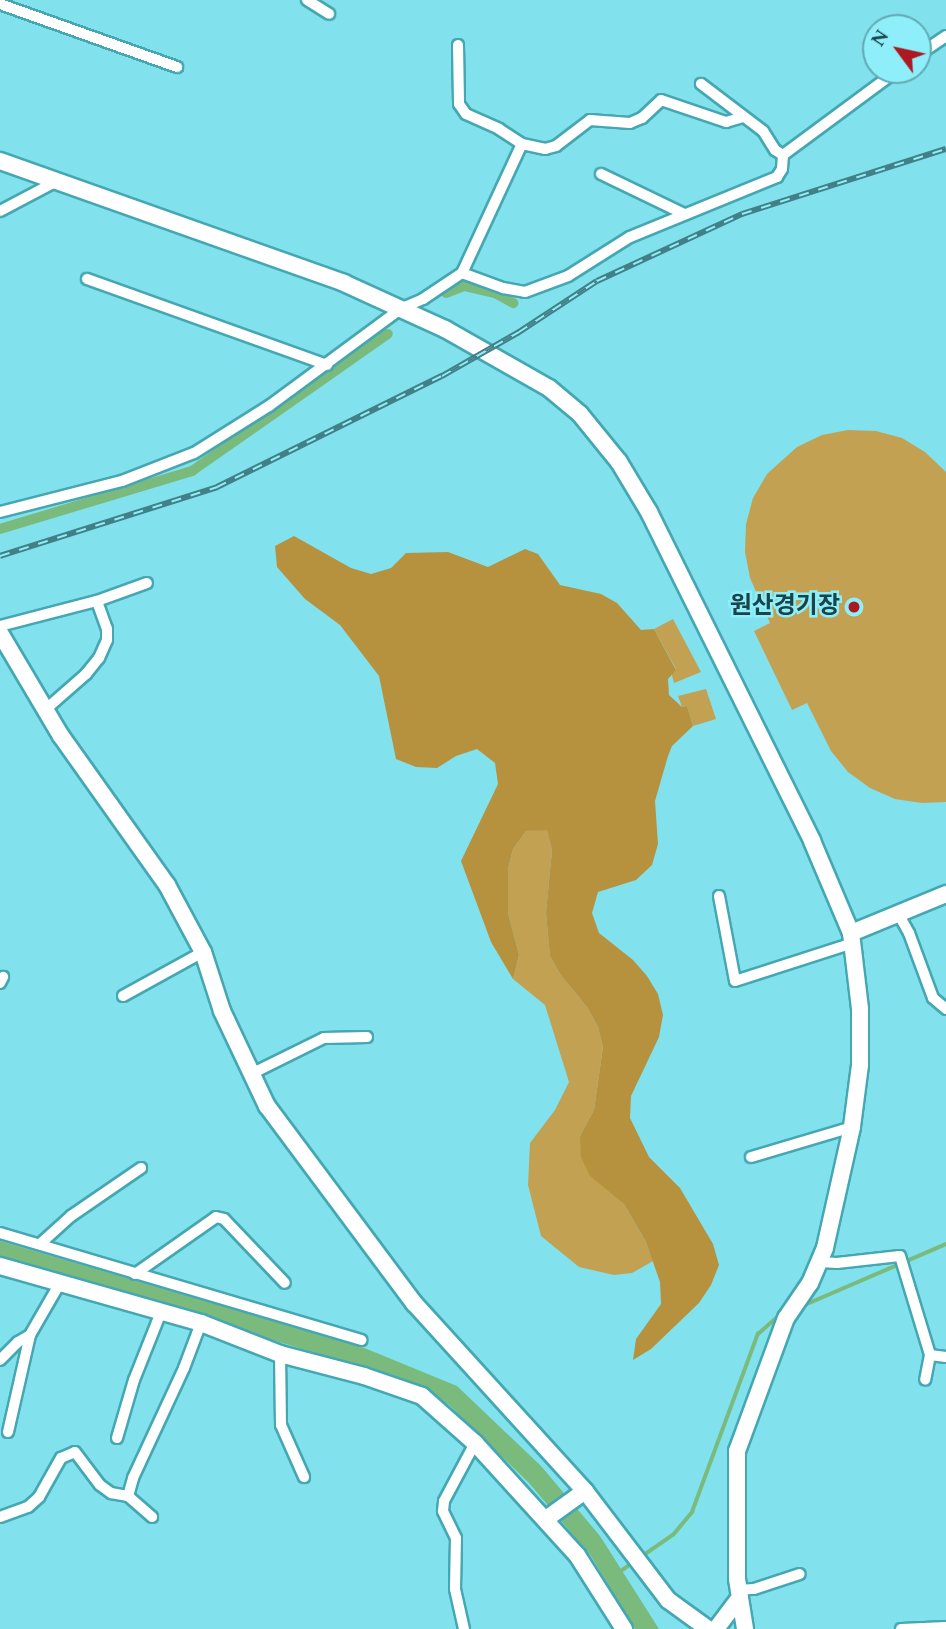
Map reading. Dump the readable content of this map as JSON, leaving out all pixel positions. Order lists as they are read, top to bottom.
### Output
{
  "places": ["원산경기장"],
  "north": "top left"
}
